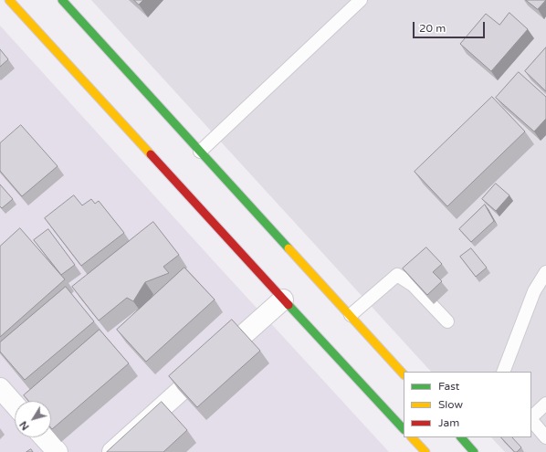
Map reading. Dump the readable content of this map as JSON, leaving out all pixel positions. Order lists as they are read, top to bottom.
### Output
{
  "legend": ["Fast", "Slow", "Jam"],
  "scale_bar": "20 m",
  "north": "bottom left"
}
